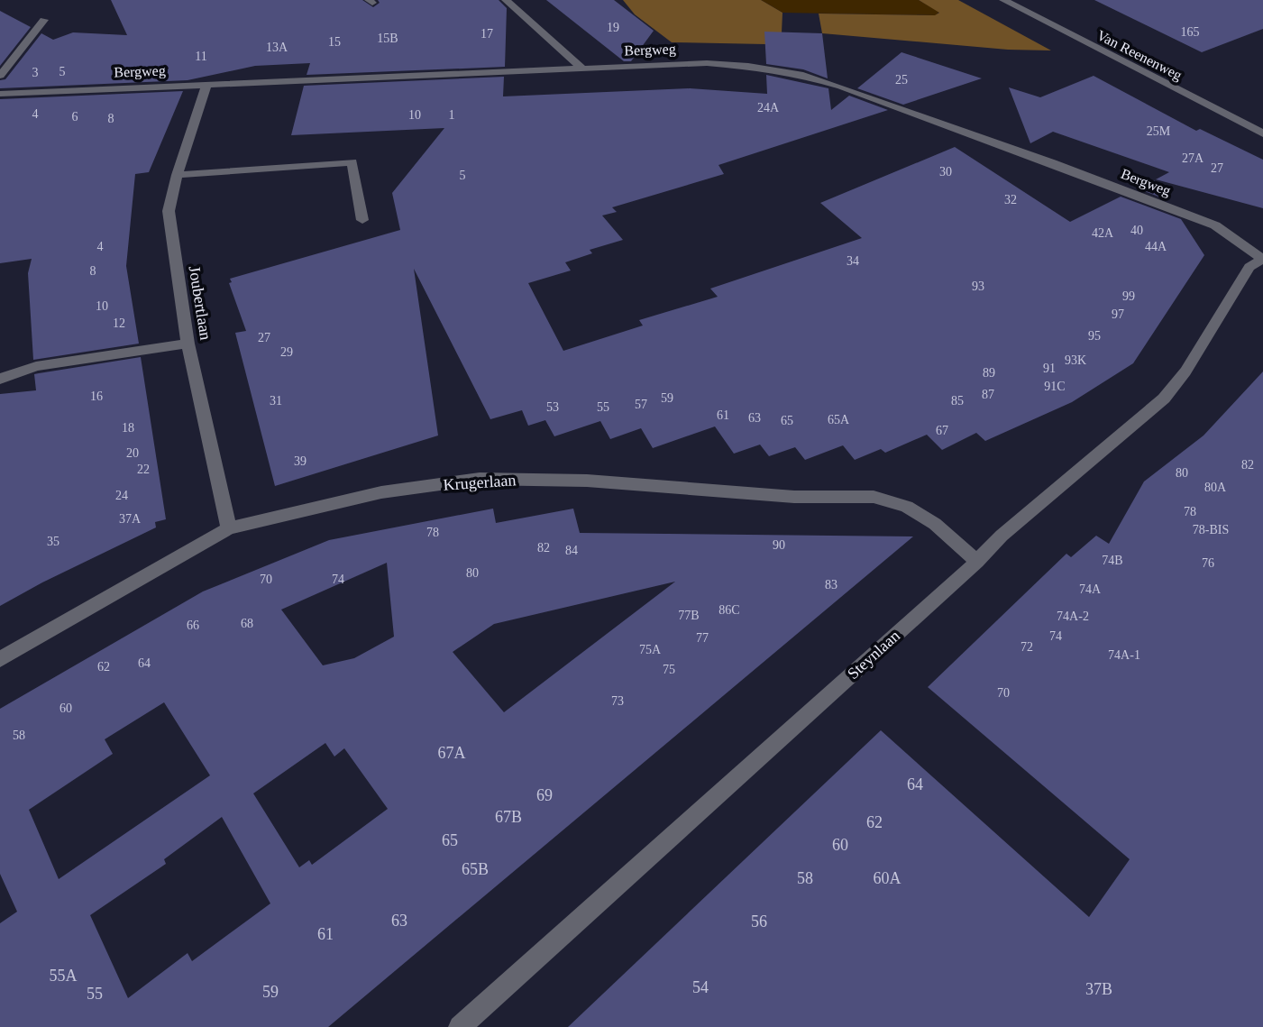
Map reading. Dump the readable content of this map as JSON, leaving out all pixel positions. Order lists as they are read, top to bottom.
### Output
{
  "streets": {
    "street": [
      "Bergweg",
      "Van Reenenweg",
      "Joubertlaan",
      "Krugerlaan",
      "Steynlaan"
    ]
  },
  "crossings": [
    ["Bergweg", "Joubertlaan"],
    ["Bergweg", "Steynlaan"],
    ["Joubertlaan", "Krugerlaan"],
    ["Krugerlaan", "Steynlaan"]
  ],
  "house_numbers": [
    "19",
    "165",
    "17",
    "15B",
    "15",
    "13A",
    "11",
    "5",
    "3",
    "25",
    "24A",
    "4",
    "10",
    "1",
    "6",
    "8",
    "25M",
    "27A",
    "27",
    "30",
    "5",
    "32",
    "40",
    "42A",
    "4",
    "44A",
    "34",
    "8",
    "93",
    "99",
    "10",
    "97",
    "12",
    "95",
    "27",
    "29",
    "93K",
    "91",
    "89",
    "91C",
    "87",
    "16",
    "59",
    "31",
    "85",
    "57",
    "53",
    "55",
    "61",
    "63",
    "65A",
    "65",
    "18",
    "67",
    "20",
    "39",
    "82",
    "22",
    "80",
    "80A",
    "24",
    "78",
    "37A",
    "78-BIS",
    "78",
    "35",
    "90",
    "82",
    "84",
    "74B",
    "76",
    "80",
    "70",
    "74",
    "83",
    "74A",
    "86C",
    "77B",
    "74A-2",
    "68",
    "66",
    "74",
    "77",
    "72",
    "75A",
    "74A-1",
    "64",
    "62",
    "75",
    "70",
    "73",
    "60",
    "58",
    "67A",
    "64",
    "69",
    "67B",
    "62",
    "65",
    "60",
    "65B",
    "58",
    "60A",
    "63",
    "56",
    "61",
    "55A",
    "54",
    "37B",
    "59",
    "55"
  ]
}
